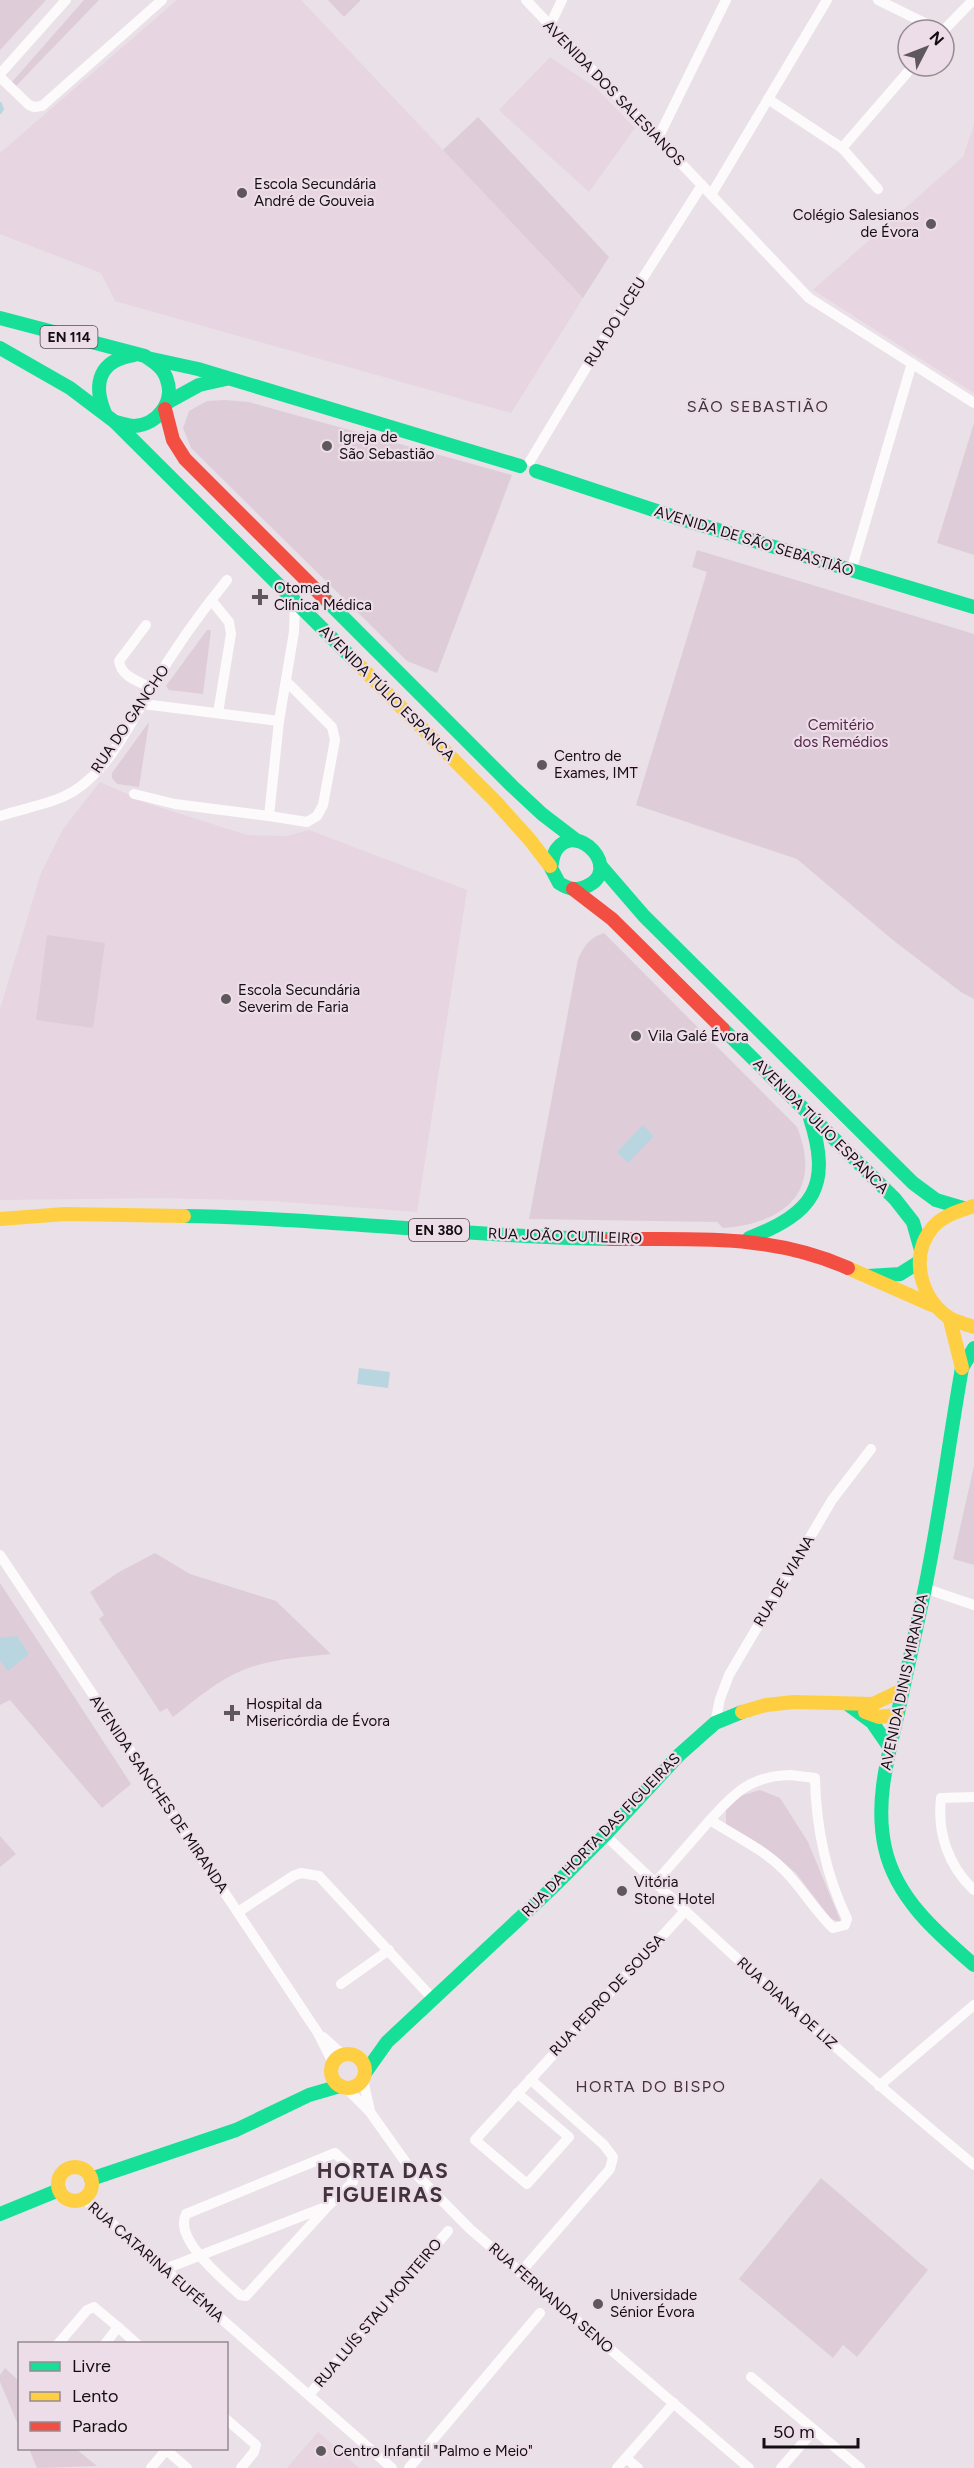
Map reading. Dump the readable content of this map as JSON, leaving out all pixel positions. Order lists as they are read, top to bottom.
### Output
{
  "streets": {
    "main road": [
      "EN 114",
      "AVENIDA DE SÃO SEBASTIÃO",
      "AVENIDA TÚLIO ESPANCA",
      "EN 380",
      "RUA JOÃO CUTILEIRO",
      "AVENIDA DINIS MIRANDA",
      "RUA DA HORTA DAS FIGUEIRAS"
    ],
    "street": [
      "AVENIDA DOS SALESIANOS",
      "RUA DO LICEU",
      "RUA DO GANCHO",
      "RUA DE VIANA",
      "AVENIDA SANCHES DE MIRANDA",
      "RUA PEDRO DE SOUSA",
      "RUA DIANA DE LIZ",
      "RUA CATARINA EUFÉMIA",
      "RUA FERNANDA SENO",
      "RUA LUÍS STAU MONTEIRO"
    ]
  },
  "crossings": [
    ["AVENIDA DOS SALESIANOS", "RUA DO LICEU"],
    ["RUA DO LICEU", "AVENIDA DE SÃO SEBASTIÃO"],
    ["EN 114", "AVENIDA DE SÃO SEBASTIÃO"],
    ["EN 114", "AVENIDA TÚLIO ESPANCA"],
    ["AVENIDA DE SÃO SEBASTIÃO", "AVENIDA TÚLIO ESPANCA"],
    ["AVENIDA TÚLIO ESPANCA", "RUA JOÃO CUTILEIRO"],
    ["RUA DE VIANA", "RUA DA HORTA DAS FIGUEIRAS"],
    ["AVENIDA DINIS MIRANDA", "RUA DA HORTA DAS FIGUEIRAS"],
    ["AVENIDA SANCHES DE MIRANDA", "RUA DA HORTA DAS FIGUEIRAS"],
    ["RUA DA HORTA DAS FIGUEIRAS", "RUA DIANA DE LIZ"],
    ["RUA DA HORTA DAS FIGUEIRAS", "RUA CATARINA EUFÉMIA"],
    ["RUA DA HORTA DAS FIGUEIRAS", "RUA FERNANDA SENO"],
    ["RUA PEDRO DE SOUSA", "RUA DIANA DE LIZ"],
    ["RUA CATARINA EUFÉMIA", "RUA LUÍS STAU MONTEIRO"]
  ],
  "districts": ["SÃO SEBASTIÃO", "HORTA DO BISPO", "HORTA DAS FIGUEIRAS"],
  "parks": ["Cemitério dos Remédios"],
  "places": {
    "other": [
      "Escola Secundária André de Gouveia",
      "Colégio Salesianos de Évora",
      "Igreja de São Sebastião",
      "Centro de Exames, IMT",
      "Escola Secundária Severim de Faria",
      "Vila Galé Évora",
      "Vitória Stone Hotel",
      "Universidade Sénior Évora",
      "Centro Infantil \"Palmo e Meio\""
    ],
    "health": ["Otomed Clínica Médica", "Hospital da Misericórdia de Évora"]
  },
  "legend": ["Livre", "Lento", "Parado"],
  "scale_bar": "50 m",
  "north": "top right"
}
